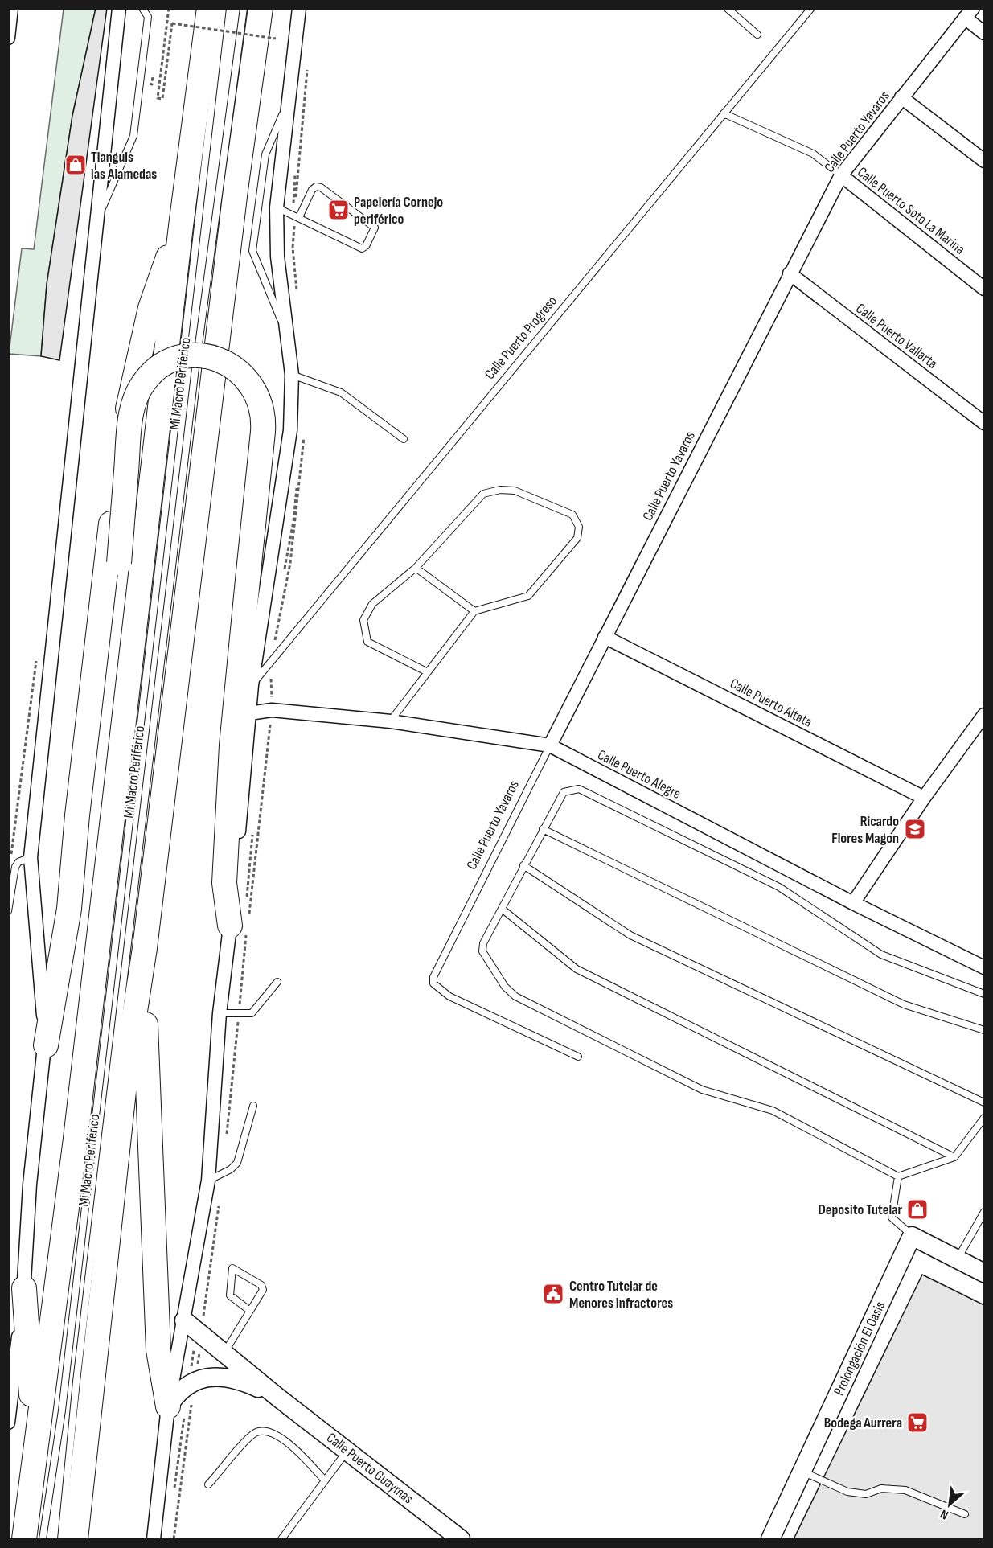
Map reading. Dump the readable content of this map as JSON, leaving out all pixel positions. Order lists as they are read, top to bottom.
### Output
{
  "streets": {
    "street": [
      "Calle Puerto Yavaros",
      "Calle Puerto Soto La Marina",
      "Calle Puerto Vallarta",
      "Calle Puerto Altata",
      "Calle Puerto Alegre",
      "Prolongación El Oasis",
      "Calle Puerto Guaymas"
    ],
    "lane": ["Calle Puerto Progreso", "Mi Macro Periférico"]
  },
  "crossings": [
    ["Calle Puerto Yavaros", "Calle Puerto Soto La Marina"],
    ["Calle Puerto Yavaros", "Calle Puerto Vallarta"],
    ["Calle Puerto Yavaros", "Calle Puerto Altata"],
    ["Calle Puerto Yavaros", "Calle Puerto Alegre"]
  ],
  "places": {
    "shop": ["Tianguis las Alamedas", "Deposito Tutelar"],
    "supermarket": ["Papelería Cornejo periférico", "Bodega Aurrera"],
    "school or university": ["Ricardo Flores Magon"],
    "public building": ["Centro Tutelar de Menores Infractores"]
  },
  "north": "bottom left"
}
